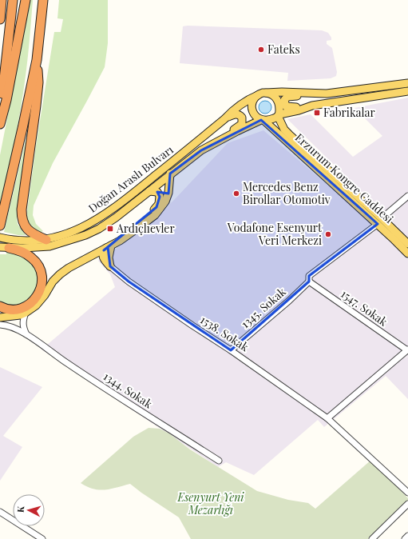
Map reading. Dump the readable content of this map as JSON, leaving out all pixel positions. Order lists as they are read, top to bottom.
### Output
{
  "streets": {
    "main road": ["Erzurum Kongre Caddesi", "Doğan Araslı Bulvarı"],
    "street": [
      "1345. Sokak",
      "1547. Sokak",
      "1538. Sokak",
      "1344. Sokak"
    ]
  },
  "crossings": [
    ["Erzurum Kongre Caddesi", "Doğan Araslı Bulvarı"],
    ["Erzurum Kongre Caddesi", "1345. Sokak"],
    ["1345. Sokak", "1547. Sokak"],
    ["1345. Sokak", "1538. Sokak"]
  ],
  "parks": ["Esenyurt Yeni Mezarlığı"],
  "places": {
    "other": ["Fateks", "Mercedes Benz Birollar Otomotiv", "Vodafone Esenyurt Veri Merkezi"],
    "transit": ["Fabrikalar", "Ardıçlıevler"]
  },
  "north": "left"
}
